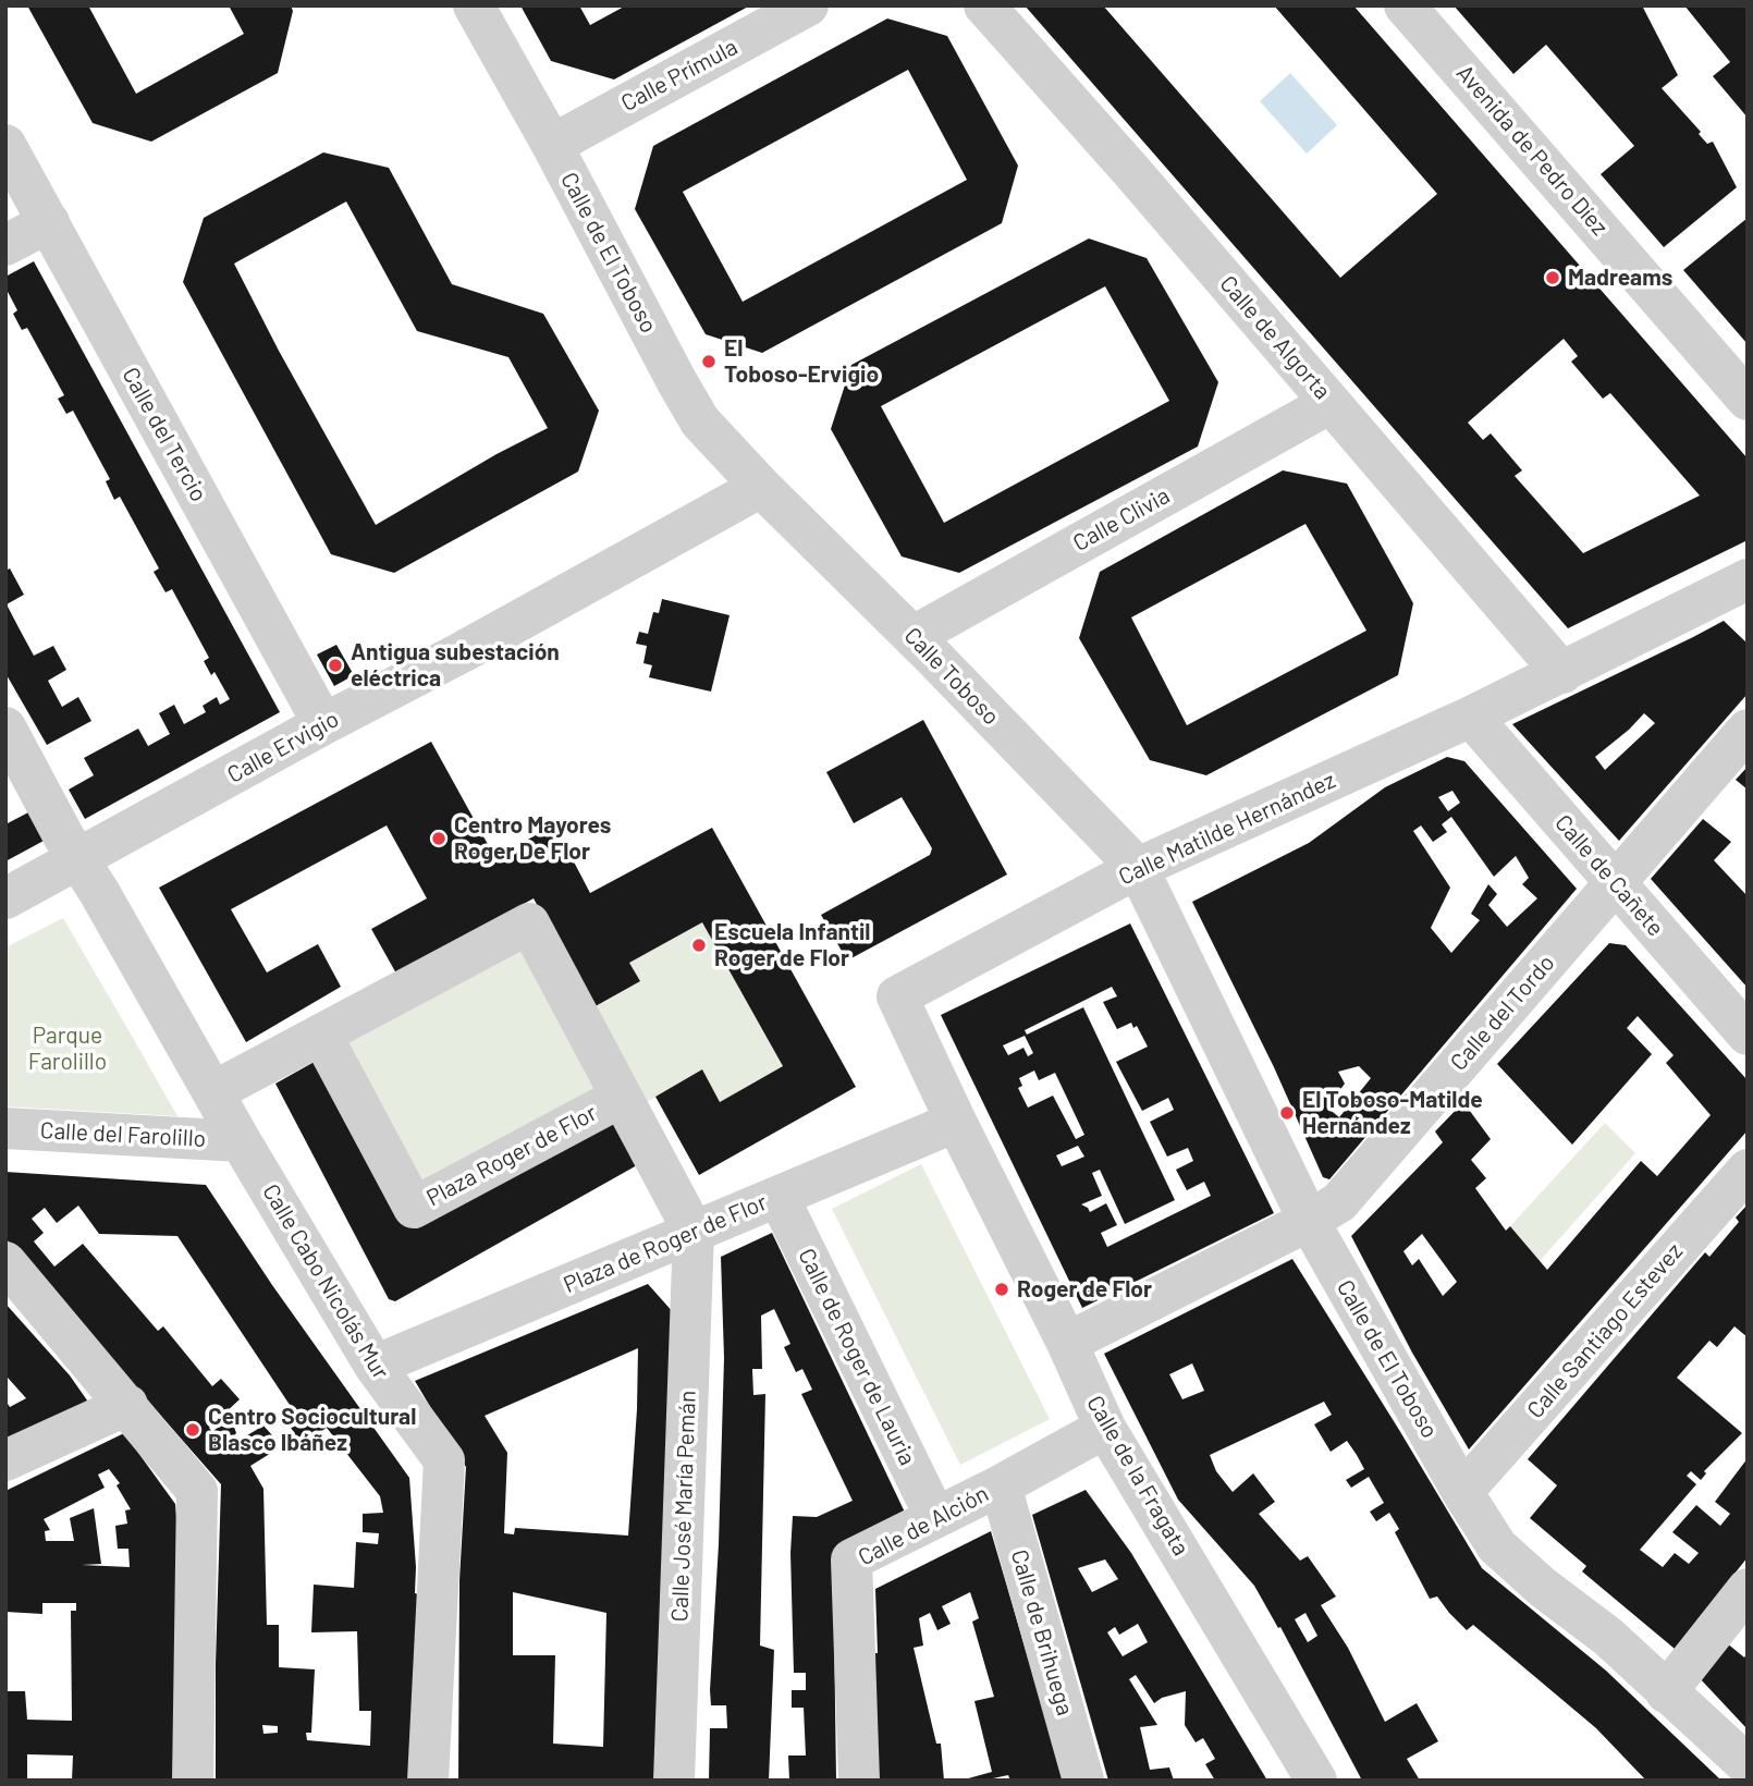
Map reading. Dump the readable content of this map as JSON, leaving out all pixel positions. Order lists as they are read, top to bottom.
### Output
{
  "streets": {
    "street": [
      "Calle Prímula",
      "Avenida de Pedro Díez",
      "Calle de El Toboso",
      "Calle de Algorta",
      "Calle del Tercio",
      "Calle Clivia",
      "Calle Toboso",
      "Calle Ervigio",
      "Calle Matilde Hernández",
      "Calle de Cañete",
      "Calle del Tordo",
      "Calle del Farolillo",
      "Plaza Roger de Flor",
      "Plaza de Roger de Flor",
      "Calle Cabo Nicolás Mur",
      "Calle Santiago Estevez",
      "Calle de Roger de Lauria",
      "Calle de la Fragata",
      "Calle José María Pemán",
      "Calle de Alción",
      "Calle de Brihuega"
    ]
  },
  "crossings": [
    ["Calle Prímula", "Calle de El Toboso"],
    ["Calle de El Toboso", "Calle Toboso"],
    ["Calle de El Toboso", "Calle Ervigio"],
    ["Calle de El Toboso", "Calle Matilde Hernández"],
    ["Calle de El Toboso", "Calle del Tordo"],
    ["Calle de El Toboso", "Calle Santiago Estevez"],
    ["Calle de Algorta", "Calle Clivia"],
    ["Calle de Algorta", "Calle Matilde Hernández"],
    ["Calle del Tercio", "Calle Ervigio"],
    ["Calle Clivia", "Calle Toboso"],
    ["Calle Toboso", "Calle Ervigio"],
    ["Calle Toboso", "Calle Matilde Hernández"],
    ["Calle Ervigio", "Calle Cabo Nicolás Mur"],
    ["Calle Matilde Hernández", "Calle de Cañete"],
    ["Calle Matilde Hernández", "Calle de la Fragata"],
    ["Calle de Cañete", "Calle del Tordo"],
    ["Calle del Tordo", "Calle de la Fragata"],
    ["Calle del Farolillo", "Calle Cabo Nicolás Mur"],
    ["Plaza Roger de Flor", "Plaza de Roger de Flor"],
    ["Plaza Roger de Flor", "Calle Cabo Nicolás Mur"],
    ["Plaza Roger de Flor", "Calle José María Pemán"],
    ["Plaza de Roger de Flor", "Calle Cabo Nicolás Mur"],
    ["Plaza de Roger de Flor", "Calle de Roger de Lauria"],
    ["Plaza de Roger de Flor", "Calle de la Fragata"],
    ["Plaza de Roger de Flor", "Calle José María Pemán"],
    ["Calle de Roger de Lauria", "Calle de Alción"],
    ["Calle de la Fragata", "Calle de Alción"],
    ["Calle de Alción", "Calle de Brihuega"]
  ],
  "parks": ["Parque Farolillo"],
  "places": [
    "Madreams",
    "El Toboso-Ervigio",
    "Antigua subestación eléctrica",
    "Centro Mayores Roger De Flor",
    "Escuela Infantil Roger de Flor",
    "El Toboso-Matilde Hernández",
    "Roger de Flor",
    "Centro Sociocultural Blasco Ibáñez"
  ]
}
